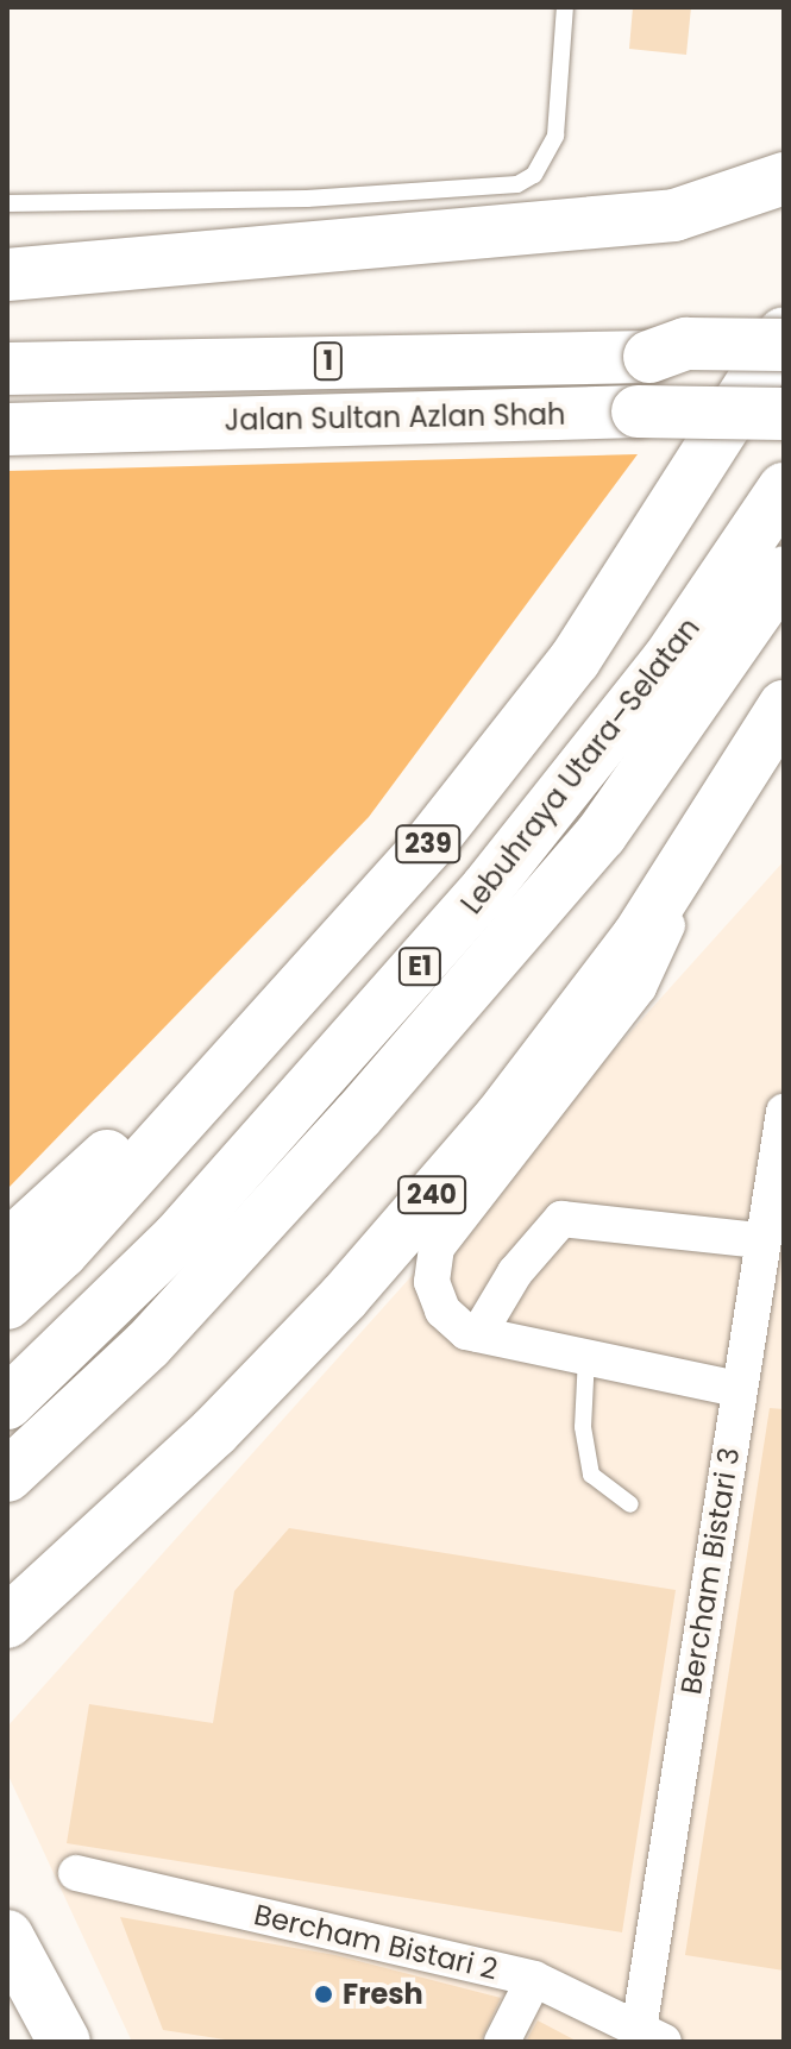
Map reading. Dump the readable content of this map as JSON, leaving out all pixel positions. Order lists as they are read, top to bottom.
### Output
{
  "streets": {
    "main road": [
      "1",
      "Jalan Sultan Azlan Shah",
      "Lebuhraya Utara–Selatan",
      "239",
      "E1",
      "240"
    ],
    "street": ["Bercham Bistari 3", "Bercham Bistari 2"]
  },
  "crossings": [
    ["Bercham Bistari 3", "Bercham Bistari 2"]
  ],
  "places": ["Fresh"]
}
